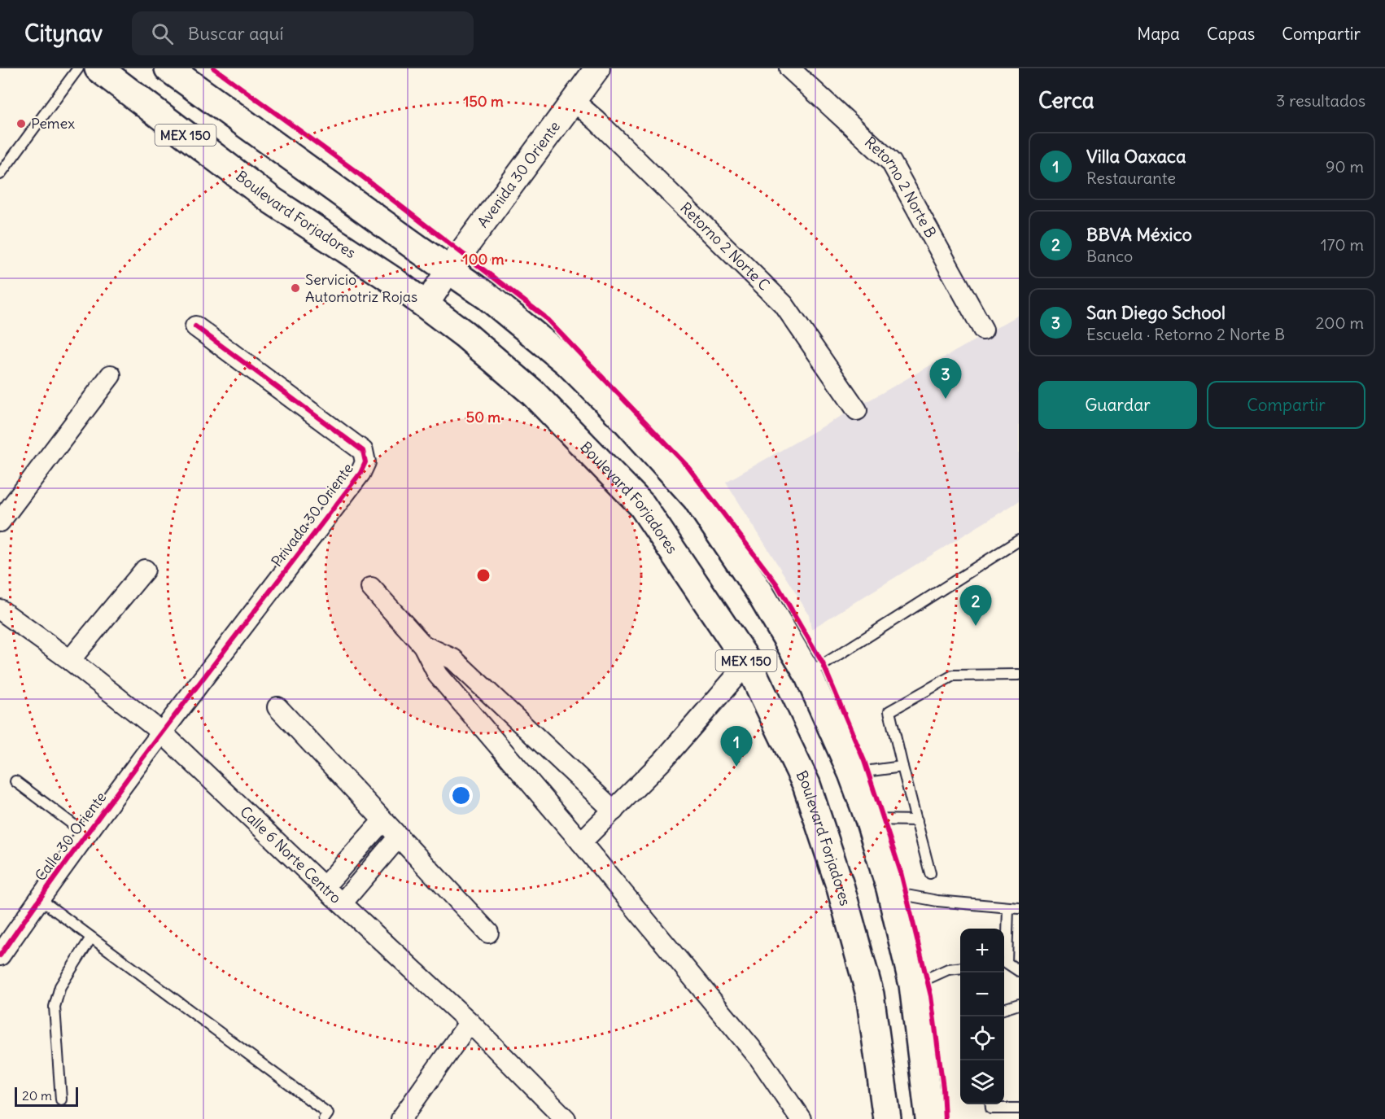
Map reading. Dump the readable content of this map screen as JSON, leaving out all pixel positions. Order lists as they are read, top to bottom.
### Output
{
  "streets": {
    "main road": ["MEX 150", "Boulevard Forjadores"],
    "street": [
      "Avenida 30 Oriente",
      "Retorno 2 Norte B",
      "Retorno 2 Norte C",
      "Privada 30 Oriente",
      "Calle 30 Oriente",
      "Calle 6 Norte Centro"
    ]
  },
  "crossings": [
    ["MEX 150", "Avenida 30 Oriente"],
    ["Avenida 30 Oriente", "Boulevard Forjadores"],
    ["Avenida 30 Oriente", "Retorno 2 Norte C"],
    ["Privada 30 Oriente", "Calle 30 Oriente"],
    ["Privada 30 Oriente", "Calle 6 Norte Centro"],
    ["Calle 30 Oriente", "Calle 6 Norte Centro"]
  ],
  "places": ["Pemex", "Servicio Automotriz Rojas"],
  "scale_bar": "20 m",
  "page": {
    "header": "Citynav",
    "search": "Buscar aquí",
    "nav": ["Mapa", "Capas", "Compartir"],
    "heading": ["Cerca", "3 resultados"],
    "list": [
      {
        "mark": "1",
        "name": "Villa Oaxaca",
        "note": "Restaurante",
        "value": "90 m"
      },
      {
        "mark": "2",
        "name": "BBVA México",
        "note": "Banco",
        "value": "170 m"
      },
      {
        "mark": "3",
        "name": "San Diego School",
        "note": "Escuela · Retorno 2 Norte B",
        "value": "200 m"
      }
    ],
    "pins": ["3", "2", "1"],
    "buttons": ["Guardar", "Compartir"],
    "map_buttons": ["+", "−"],
    "scale": "20 m"
  },
  "rings": ["150 m", "100 m", "50 m"]
}
